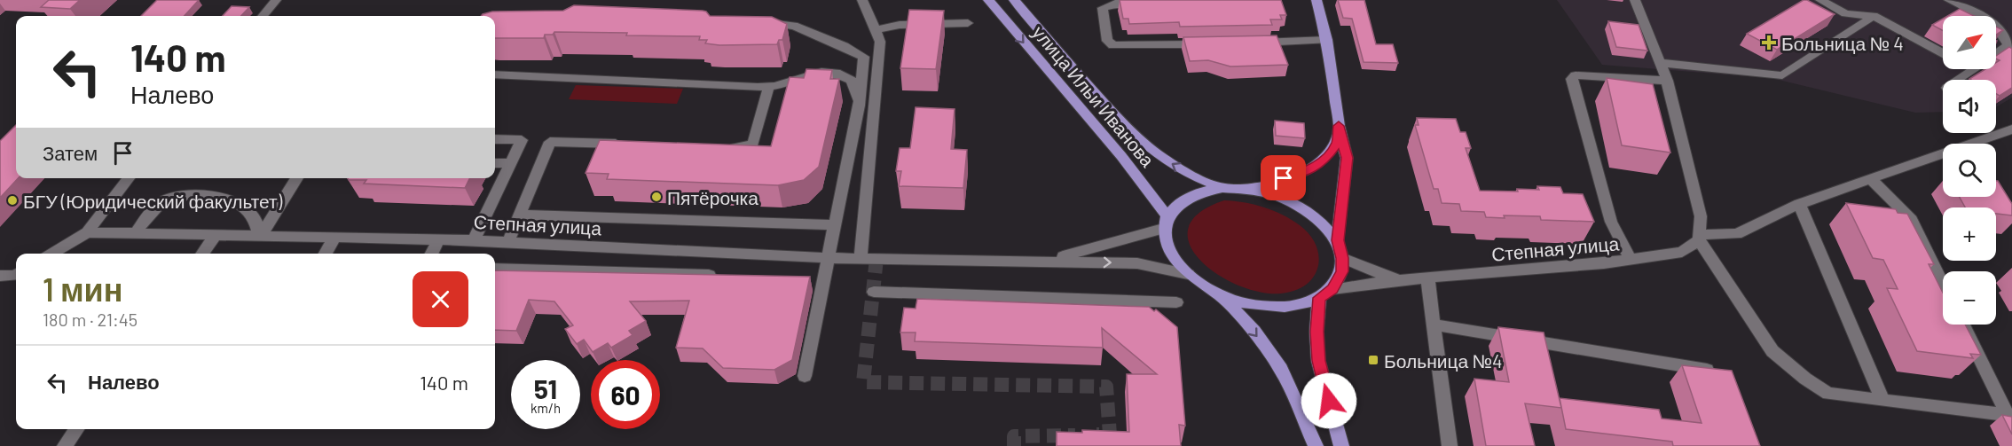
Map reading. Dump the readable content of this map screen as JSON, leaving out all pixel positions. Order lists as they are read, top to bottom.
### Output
{
  "streets": {
    "main road": ["улица Ильи Иванова"],
    "street": ["Степная улица"]
  },
  "places": {
    "health": ["Больница № 4"],
    "other": ["Пятёрочка", "БГУ (Юридический факультет)"],
    "transit": ["Больница №4"]
  },
  "north": "top right",
  "page": {
    "map_buttons": ["+", "−"],
    "turn": ["140 m", "Налево"],
    "then": "Затем",
    "heading": ["1 мин", "180 m · 21:45"],
    "list": [
      {
        "name": "Налево",
        "value": "140 m"
      }
    ],
    "speed": "51 km/h",
    "limit": "60"
  }
}
